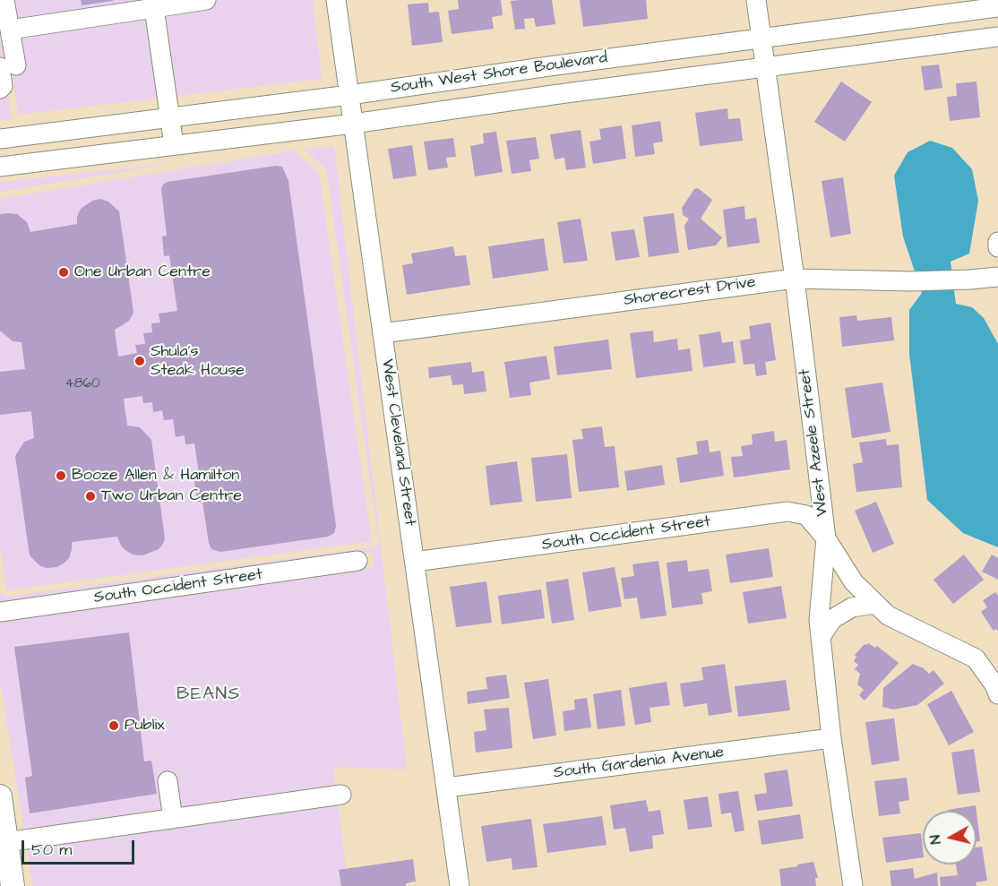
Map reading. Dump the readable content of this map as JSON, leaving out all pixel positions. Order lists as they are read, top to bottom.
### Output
{
  "streets": {
    "street": [
      "South West Shore Boulevard",
      "Shorecrest Drive",
      "West Cleveland Street",
      "West Azeele Street",
      "South Occident Street",
      "South Gardenia Avenue"
    ]
  },
  "crossings": [
    ["South West Shore Boulevard", "West Cleveland Street"],
    ["South West Shore Boulevard", "West Azeele Street"],
    ["Shorecrest Drive", "West Cleveland Street"],
    ["Shorecrest Drive", "West Azeele Street"],
    ["West Cleveland Street", "South Occident Street"],
    ["West Cleveland Street", "South Gardenia Avenue"],
    ["West Azeele Street", "South Occident Street"],
    ["West Azeele Street", "South Gardenia Avenue"]
  ],
  "districts": ["BEANS"],
  "places": [
    "One Urban Centre",
    "Shula's Steak House",
    "Booze Allen & Hamilton",
    "Two Urban Centre",
    "Publix"
  ],
  "house_numbers": ["4860"],
  "scale_bar": "50 m",
  "north": "left"
}
